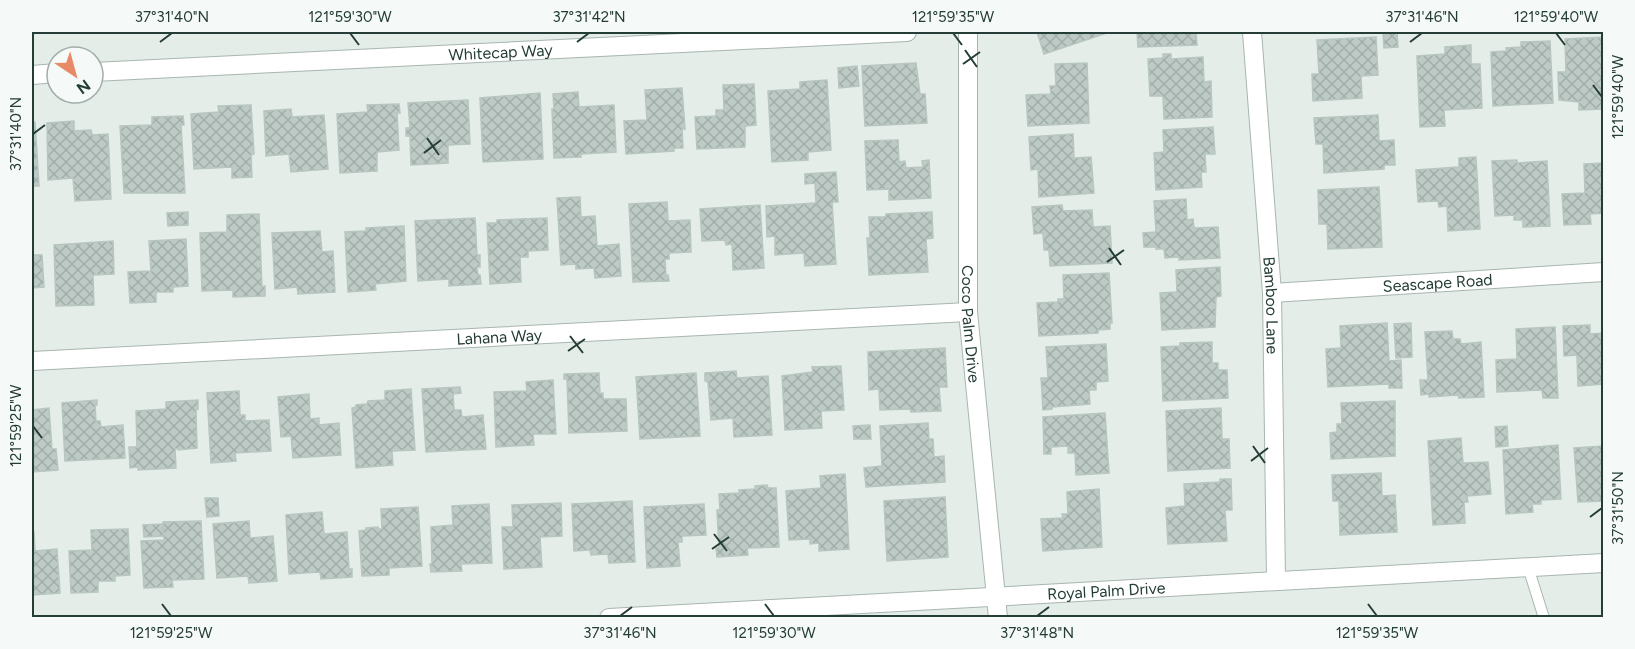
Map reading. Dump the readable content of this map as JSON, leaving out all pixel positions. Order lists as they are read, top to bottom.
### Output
{
  "streets": {
    "street": [
      "Whitecap Way",
      "Seascape Road",
      "Bamboo Lane",
      "Coco Palm Drive",
      "Lahana Way",
      "Royal Palm Drive"
    ]
  },
  "crossings": [
    ["Seascape Road", "Bamboo Lane"],
    ["Bamboo Lane", "Royal Palm Drive"],
    ["Coco Palm Drive", "Lahana Way"],
    ["Coco Palm Drive", "Royal Palm Drive"]
  ],
  "north": "bottom right",
  "coordinates": [
    "37°31'40\"N",
    "121°59'30\"W",
    "37°31'42\"N",
    "121°59'35\"W",
    "37°31'46\"N",
    "121°59'40\"W",
    "121°59'25\"W",
    "37°31'50\"N",
    "37°31'48\"N"
  ]
}
